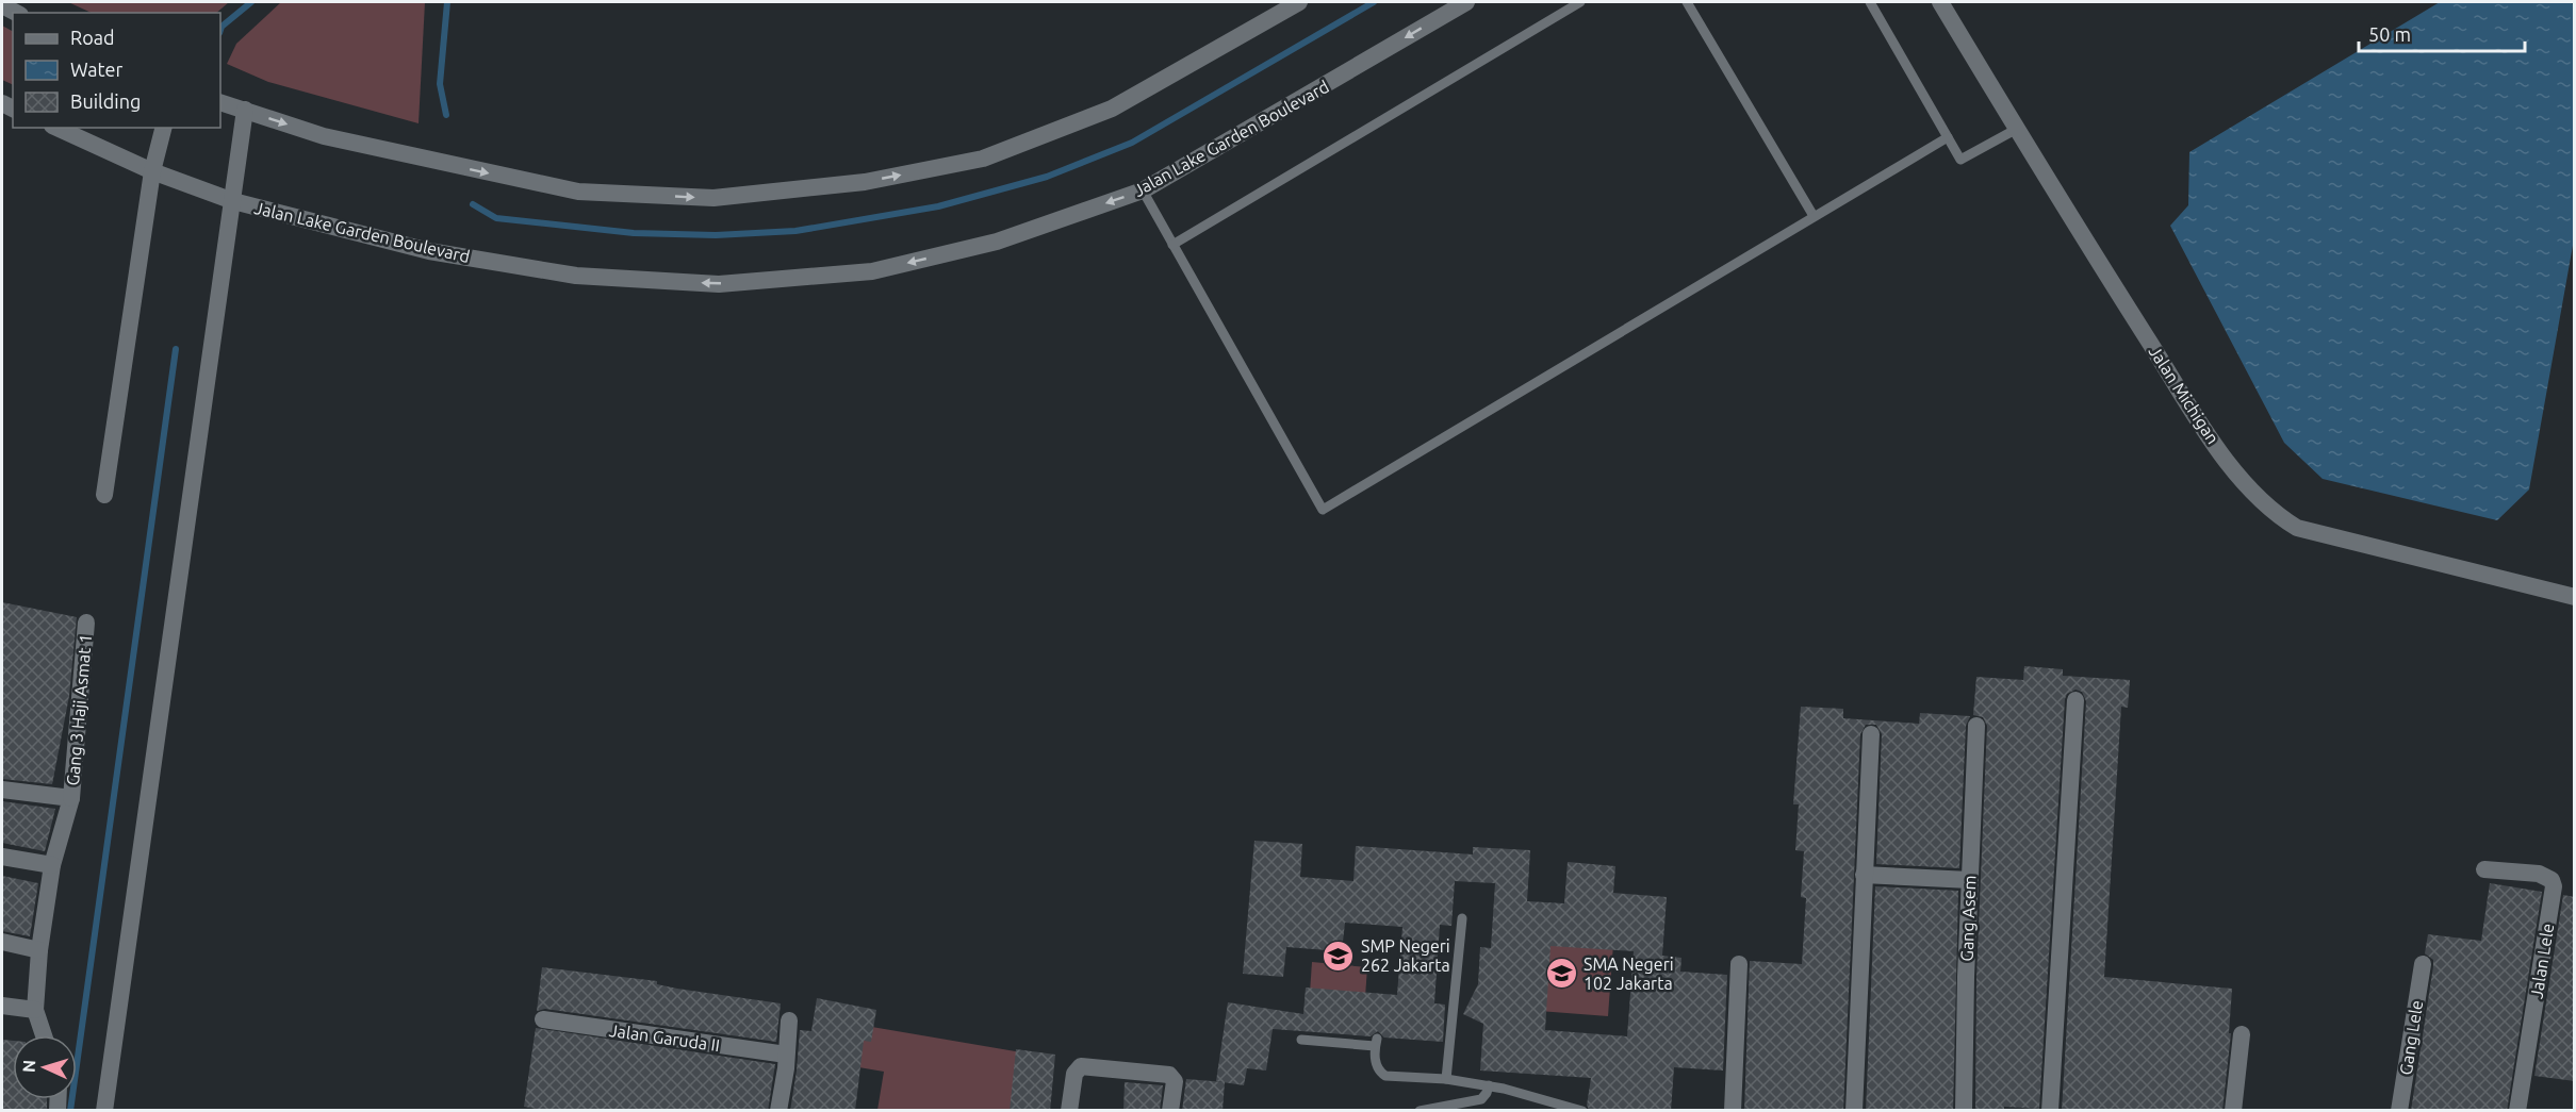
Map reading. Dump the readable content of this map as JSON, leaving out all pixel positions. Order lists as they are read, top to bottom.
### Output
{
  "streets": {
    "street": [
      "Jalan Lake Garden Boulevard",
      "Jalan Michigan",
      "Gang 3 Haji Asmat 1",
      "Gang Asem",
      "Jalan Lele",
      "Jalan Garuda II",
      "Gang Lele"
    ]
  },
  "places": {
    "school or university": ["SMP Negeri 262 Jakarta", "SMA Negeri 102 Jakarta"]
  },
  "legend": ["Road", "Water", "Building"],
  "scale_bar": "50 m",
  "north": "left"
}
